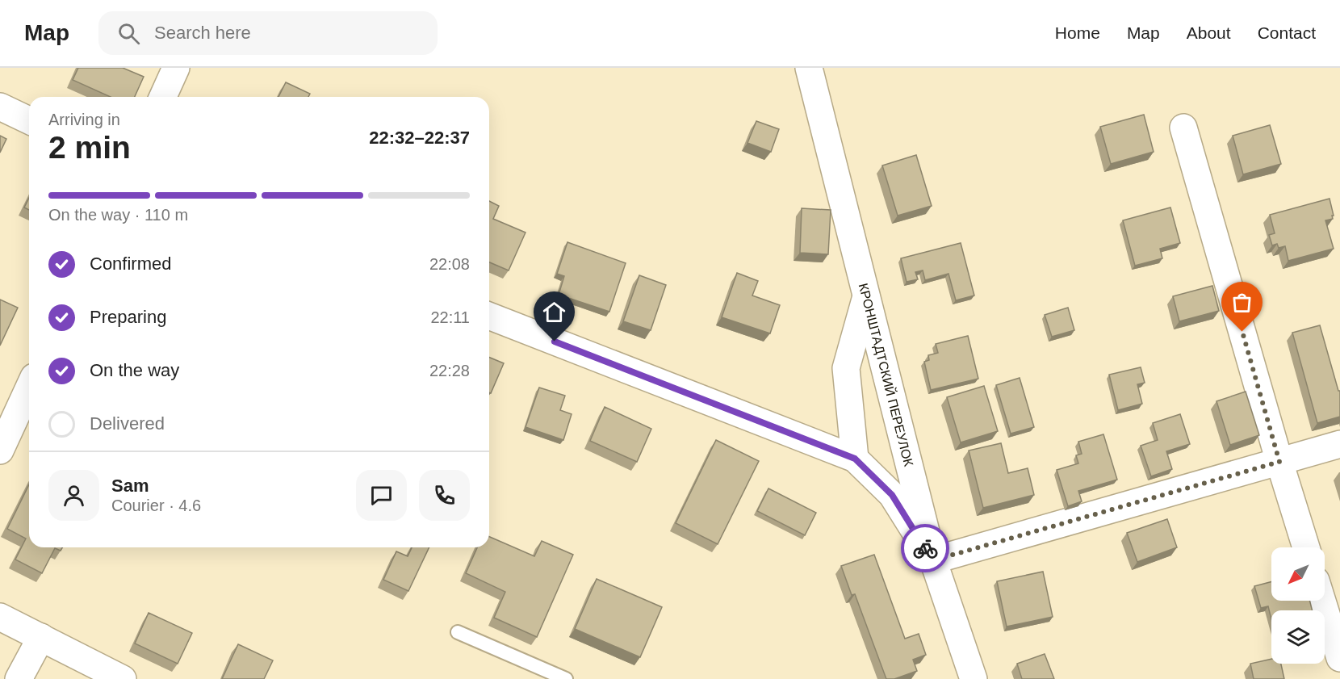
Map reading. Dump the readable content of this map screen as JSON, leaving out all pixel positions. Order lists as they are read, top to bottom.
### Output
{
  "streets": {
    "street": ["КРОНШТАДТСКИЙ ПЕРЕУЛОК"]
  },
  "north": "bottom left",
  "page": {
    "header": "Map",
    "search": "Search here",
    "nav": [
      "Home",
      "Map",
      "About",
      "Contact"
    ],
    "heading": ["2 min", "Arriving in", "22:32–22:37"],
    "panel": ["Sam", "Courier · 4.6"],
    "bar": "On the way · 110 m",
    "list": [
      ["Confirmed", "22:08"],
      ["Preparing", "22:11"],
      ["On the way", "22:28"],
      "Delivered"
    ]
  }
}
